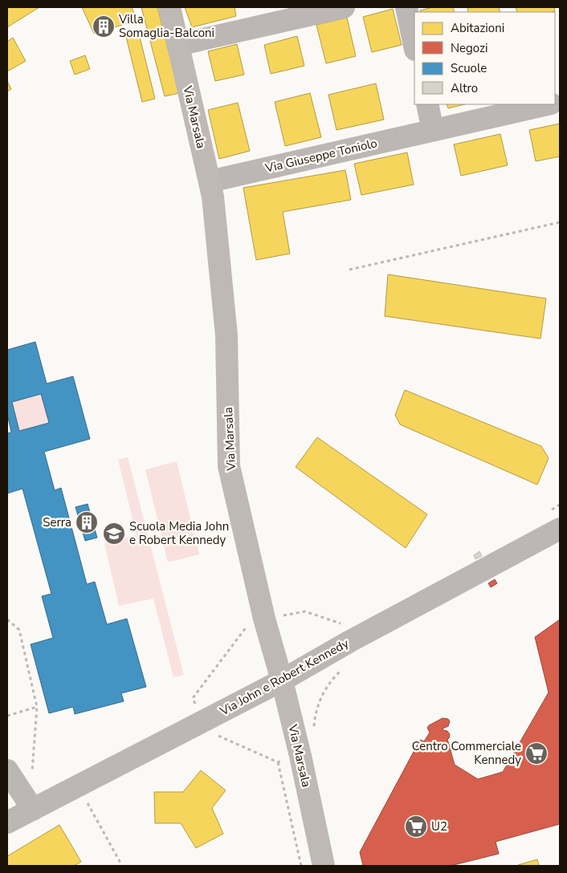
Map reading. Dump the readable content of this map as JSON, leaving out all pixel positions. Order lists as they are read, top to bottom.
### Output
{
  "streets": {
    "main road": ["Via Marsala"],
    "street": ["Via Giuseppe Toniolo", "Via John e Robert Kennedy"]
  },
  "crossings": [
    ["Via Marsala", "Via Giuseppe Toniolo"],
    ["Via Marsala", "Via John e Robert Kennedy"]
  ],
  "places": {
    "building": ["Villa Somaglia-Balconi", "Serra"],
    "school or university": ["Scuola Media John e Robert Kennedy"],
    "supermarket": ["Centro Commerciale Kennedy", "U2"]
  },
  "legend": [
    "Abitazioni",
    "Negozi",
    "Scuole",
    "Altro"
  ]
}
